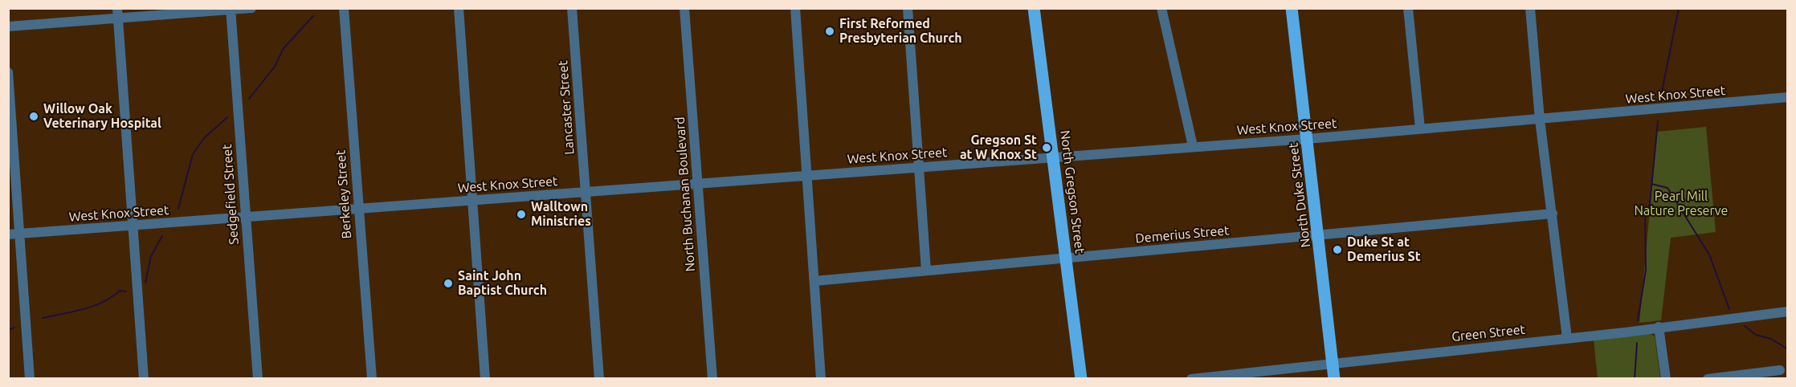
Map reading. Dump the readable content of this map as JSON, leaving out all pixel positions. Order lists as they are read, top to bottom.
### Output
{
  "streets": {
    "main road": ["North Gregson Street", "North Duke Street"],
    "street": [
      "West Knox Street",
      "Lancaster Street",
      "Sedgefield Street",
      "Berkeley Street",
      "North Buchanan Boulevard",
      "Demerius Street",
      "Green Street"
    ]
  },
  "crossings": [
    ["West Knox Street", "Lancaster Street"],
    ["West Knox Street", "North Gregson Street"],
    ["West Knox Street", "Sedgefield Street"],
    ["West Knox Street", "Berkeley Street"],
    ["West Knox Street", "North Buchanan Boulevard"],
    ["West Knox Street", "North Duke Street"],
    ["North Gregson Street", "Demerius Street"],
    ["North Duke Street", "Demerius Street"],
    ["North Duke Street", "Green Street"]
  ],
  "parks": ["Pearl Mill Nature Preserve"],
  "places": [
    "First Reformed Presbyterian Church",
    "Willow Oak Veterinary Hospital",
    "Gregson St at W Knox St",
    "Walltown Ministries",
    "Duke St at Demerius St",
    "Saint John Baptist Church"
  ]
}
